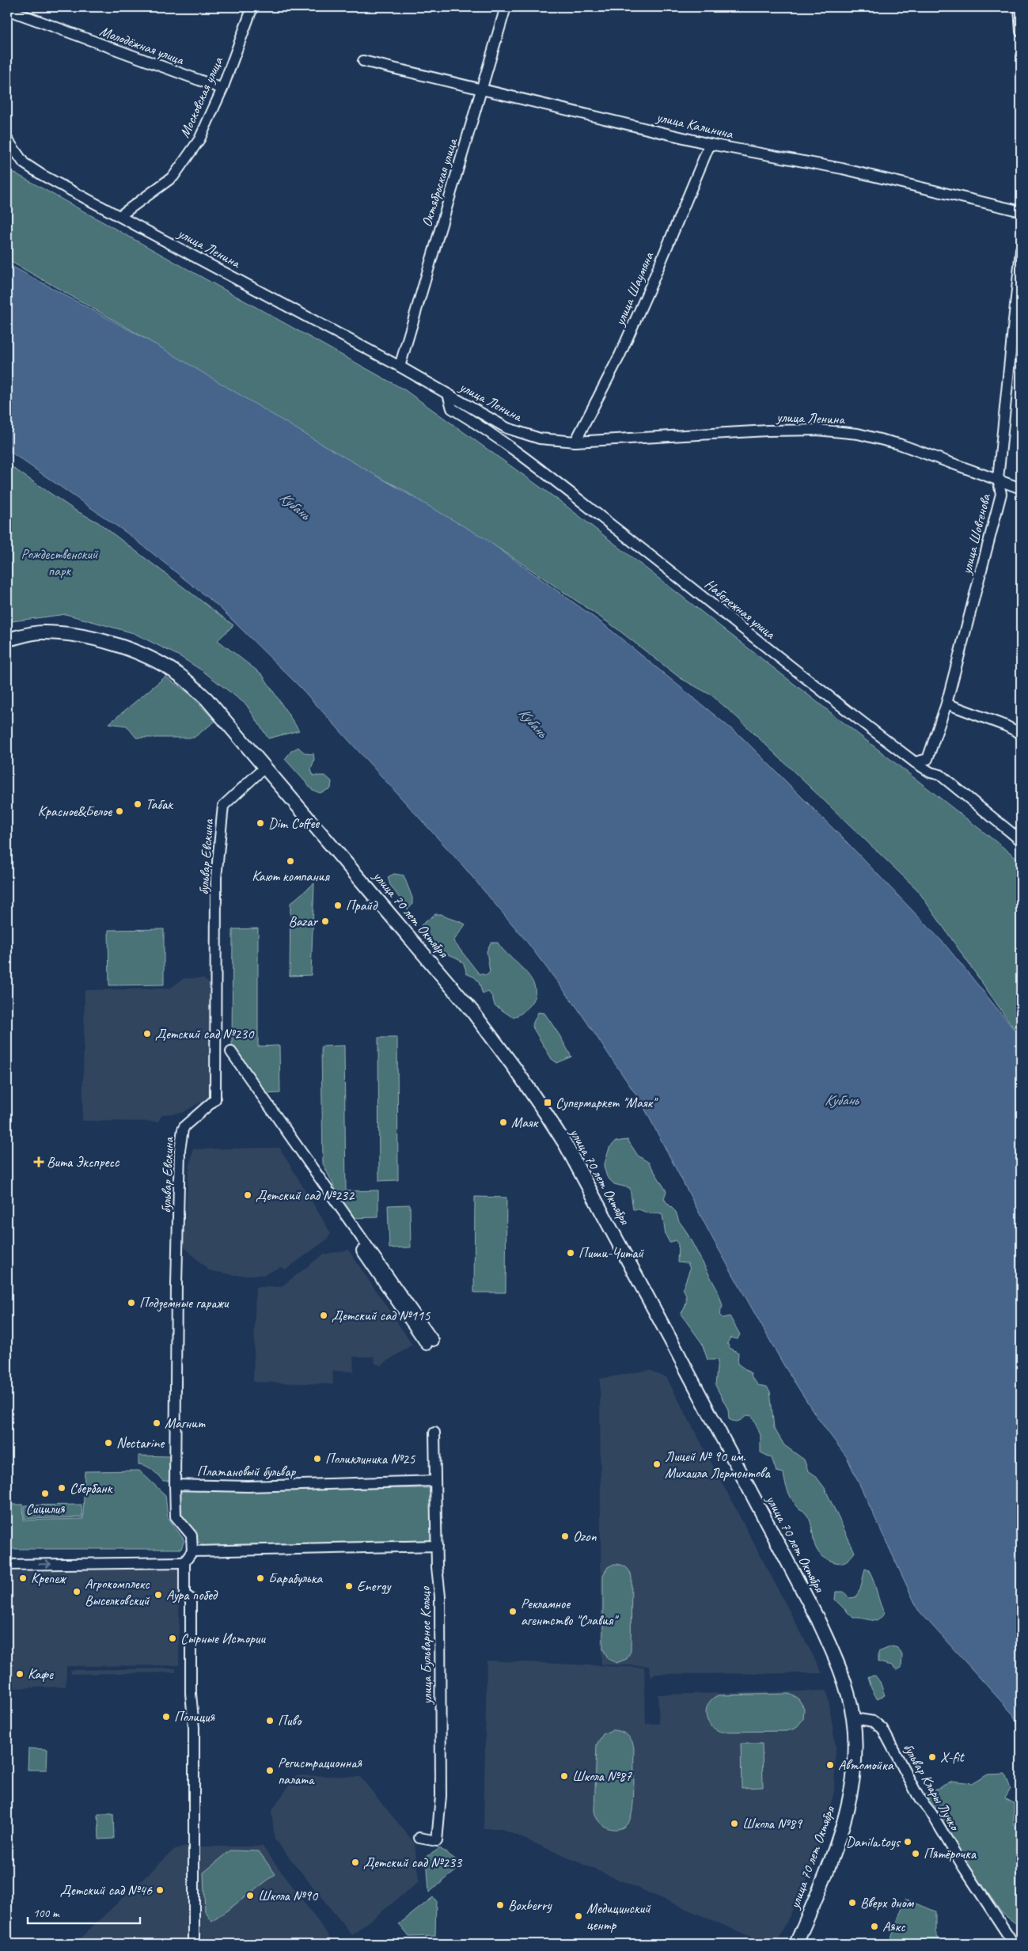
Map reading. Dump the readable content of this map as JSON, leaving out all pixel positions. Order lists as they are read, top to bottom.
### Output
{
  "streets": {
    "main road": ["улица 70 лет Октября"],
    "street": [
      "Молодёжная улица",
      "Московская улица",
      "улица Калинина",
      "Октябрьская улица",
      "улица Ленина",
      "улица Шаумяна",
      "улица Шовгенова",
      "Набережная улица",
      "бульвар Евскина",
      "Платановый бульвар",
      "улица Бульварное Кольцо",
      "бульвар Клары Лучко"
    ]
  },
  "crossings": [
    ["Молодёжная улица", "Московская улица"],
    ["Московская улица", "улица Ленина"],
    ["улица Калинина", "Октябрьская улица"],
    ["улица Калинина", "улица Шаумяна"],
    ["Октябрьская улица", "улица Ленина"],
    ["улица Ленина", "улица Шаумяна"],
    ["улица Ленина", "улица Шовгенова"],
    ["улица Ленина", "Набережная улица"],
    ["бульвар Евскина", "улица 70 лет Октября"],
    ["бульвар Евскина", "Платановый бульвар"],
    ["улица 70 лет Октября", "бульвар Клары Лучко"],
    ["Платановый бульвар", "улица Бульварное Кольцо"]
  ],
  "water": ["Кубань"],
  "parks": ["Рождественский парк"],
  "places": {
    "other": [
      "Табак",
      "Красное&Белое",
      "Dim Coffee",
      "Кают компания",
      "Прайд",
      "Bazar",
      "Детский сад №230",
      "Маяк",
      "Детский сад №232",
      "Пиши-Читай",
      "Подземные гаражи",
      "Детский сад №115",
      "Магнит",
      "Nectarine",
      "Поликлиника №25",
      "Лицей № 90 им. Михаила Лермонтова",
      "Сбербанк",
      "Сицилия",
      "Ozon",
      "Крепеж",
      "Барабулька",
      "Energy",
      "Агрокомплекс Выселковский",
      "Аура побед",
      "Рекламное агентство \"Славия\"",
      "Сырные Истории",
      "Кафе",
      "Полиция",
      "Пиво",
      "X-fit",
      "Автомойка",
      "Регистрационная палата",
      "Школа №87",
      "Школа №89",
      "Danila.toys",
      "Пятёрочка",
      "Детский сад №233",
      "Детский сад №46",
      "Школа №90",
      "Вверх дном",
      "Boxberry",
      "Медицинский центр",
      "Аякс"
    ],
    "transit": ["Супермаркет \"Маяк\""],
    "health": ["Вита Экспресс"]
  },
  "scale_bar": "100 m"
}
